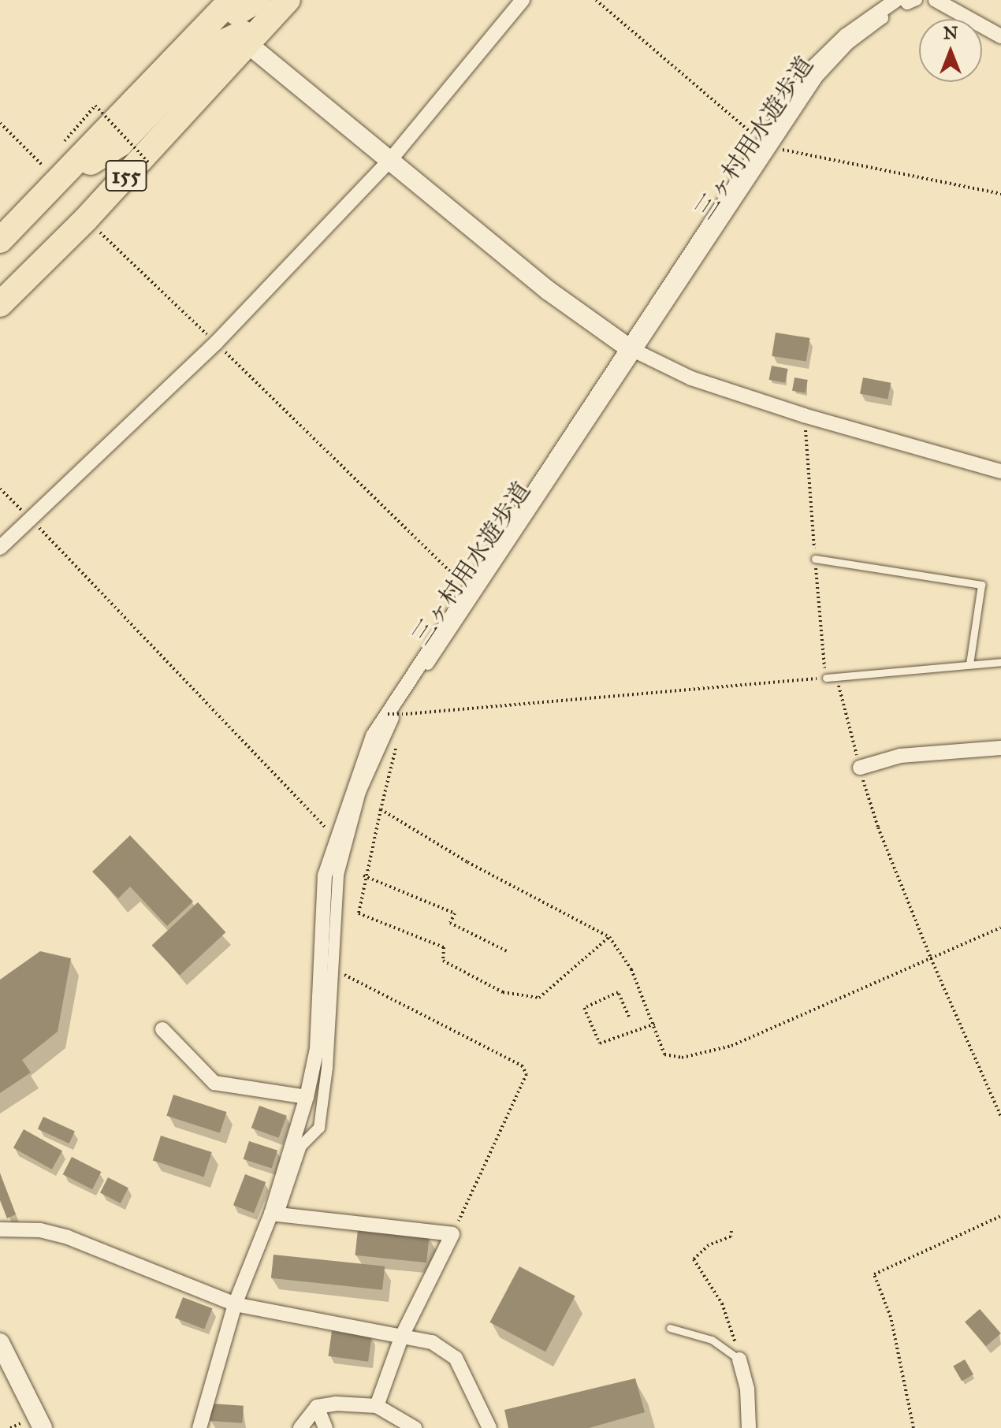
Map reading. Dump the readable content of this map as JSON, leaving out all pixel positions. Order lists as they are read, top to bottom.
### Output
{
  "streets": {
    "highway": ["155"],
    "street": ["三ヶ村用水遊歩道"]
  },
  "north": "top"
}
